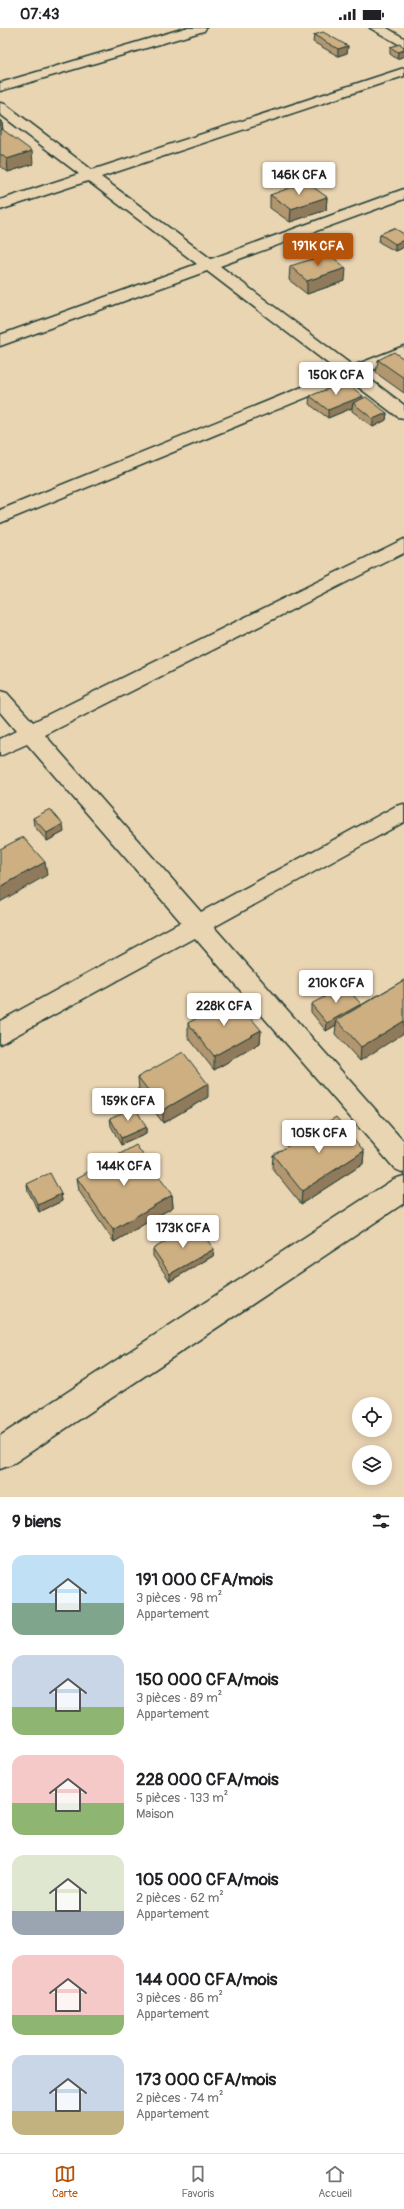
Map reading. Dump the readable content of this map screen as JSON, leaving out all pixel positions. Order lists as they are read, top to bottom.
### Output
{
  "page": {
    "status": "07:43",
    "price": [
      "146K CFA",
      "191K CFA",
      "150K CFA",
      "210K CFA",
      "228K CFA",
      "159K CFA",
      "105K CFA",
      "144K CFA",
      "173K CFA"
    ],
    "heading": "9 biens",
    "list": [
      {
        "name": "191 000 CFA/mois",
        "note": "3 pièces · 98 m² · Appartement"
      },
      {
        "name": "150 000 CFA/mois",
        "note": "3 pièces · 89 m² · Appartement"
      },
      {
        "name": "228 000 CFA/mois",
        "note": "5 pièces · 133 m² · Maison"
      },
      {
        "name": "105 000 CFA/mois",
        "note": "2 pièces · 62 m² · Appartement"
      },
      {
        "name": "144 000 CFA/mois",
        "note": "3 pièces · 86 m² · Appartement"
      },
      {
        "name": "173 000 CFA/mois",
        "note": "2 pièces · 74 m² · Appartement"
      }
    ],
    "tabs": ["Carte", "Favoris", "Accueil"]
  }
}
